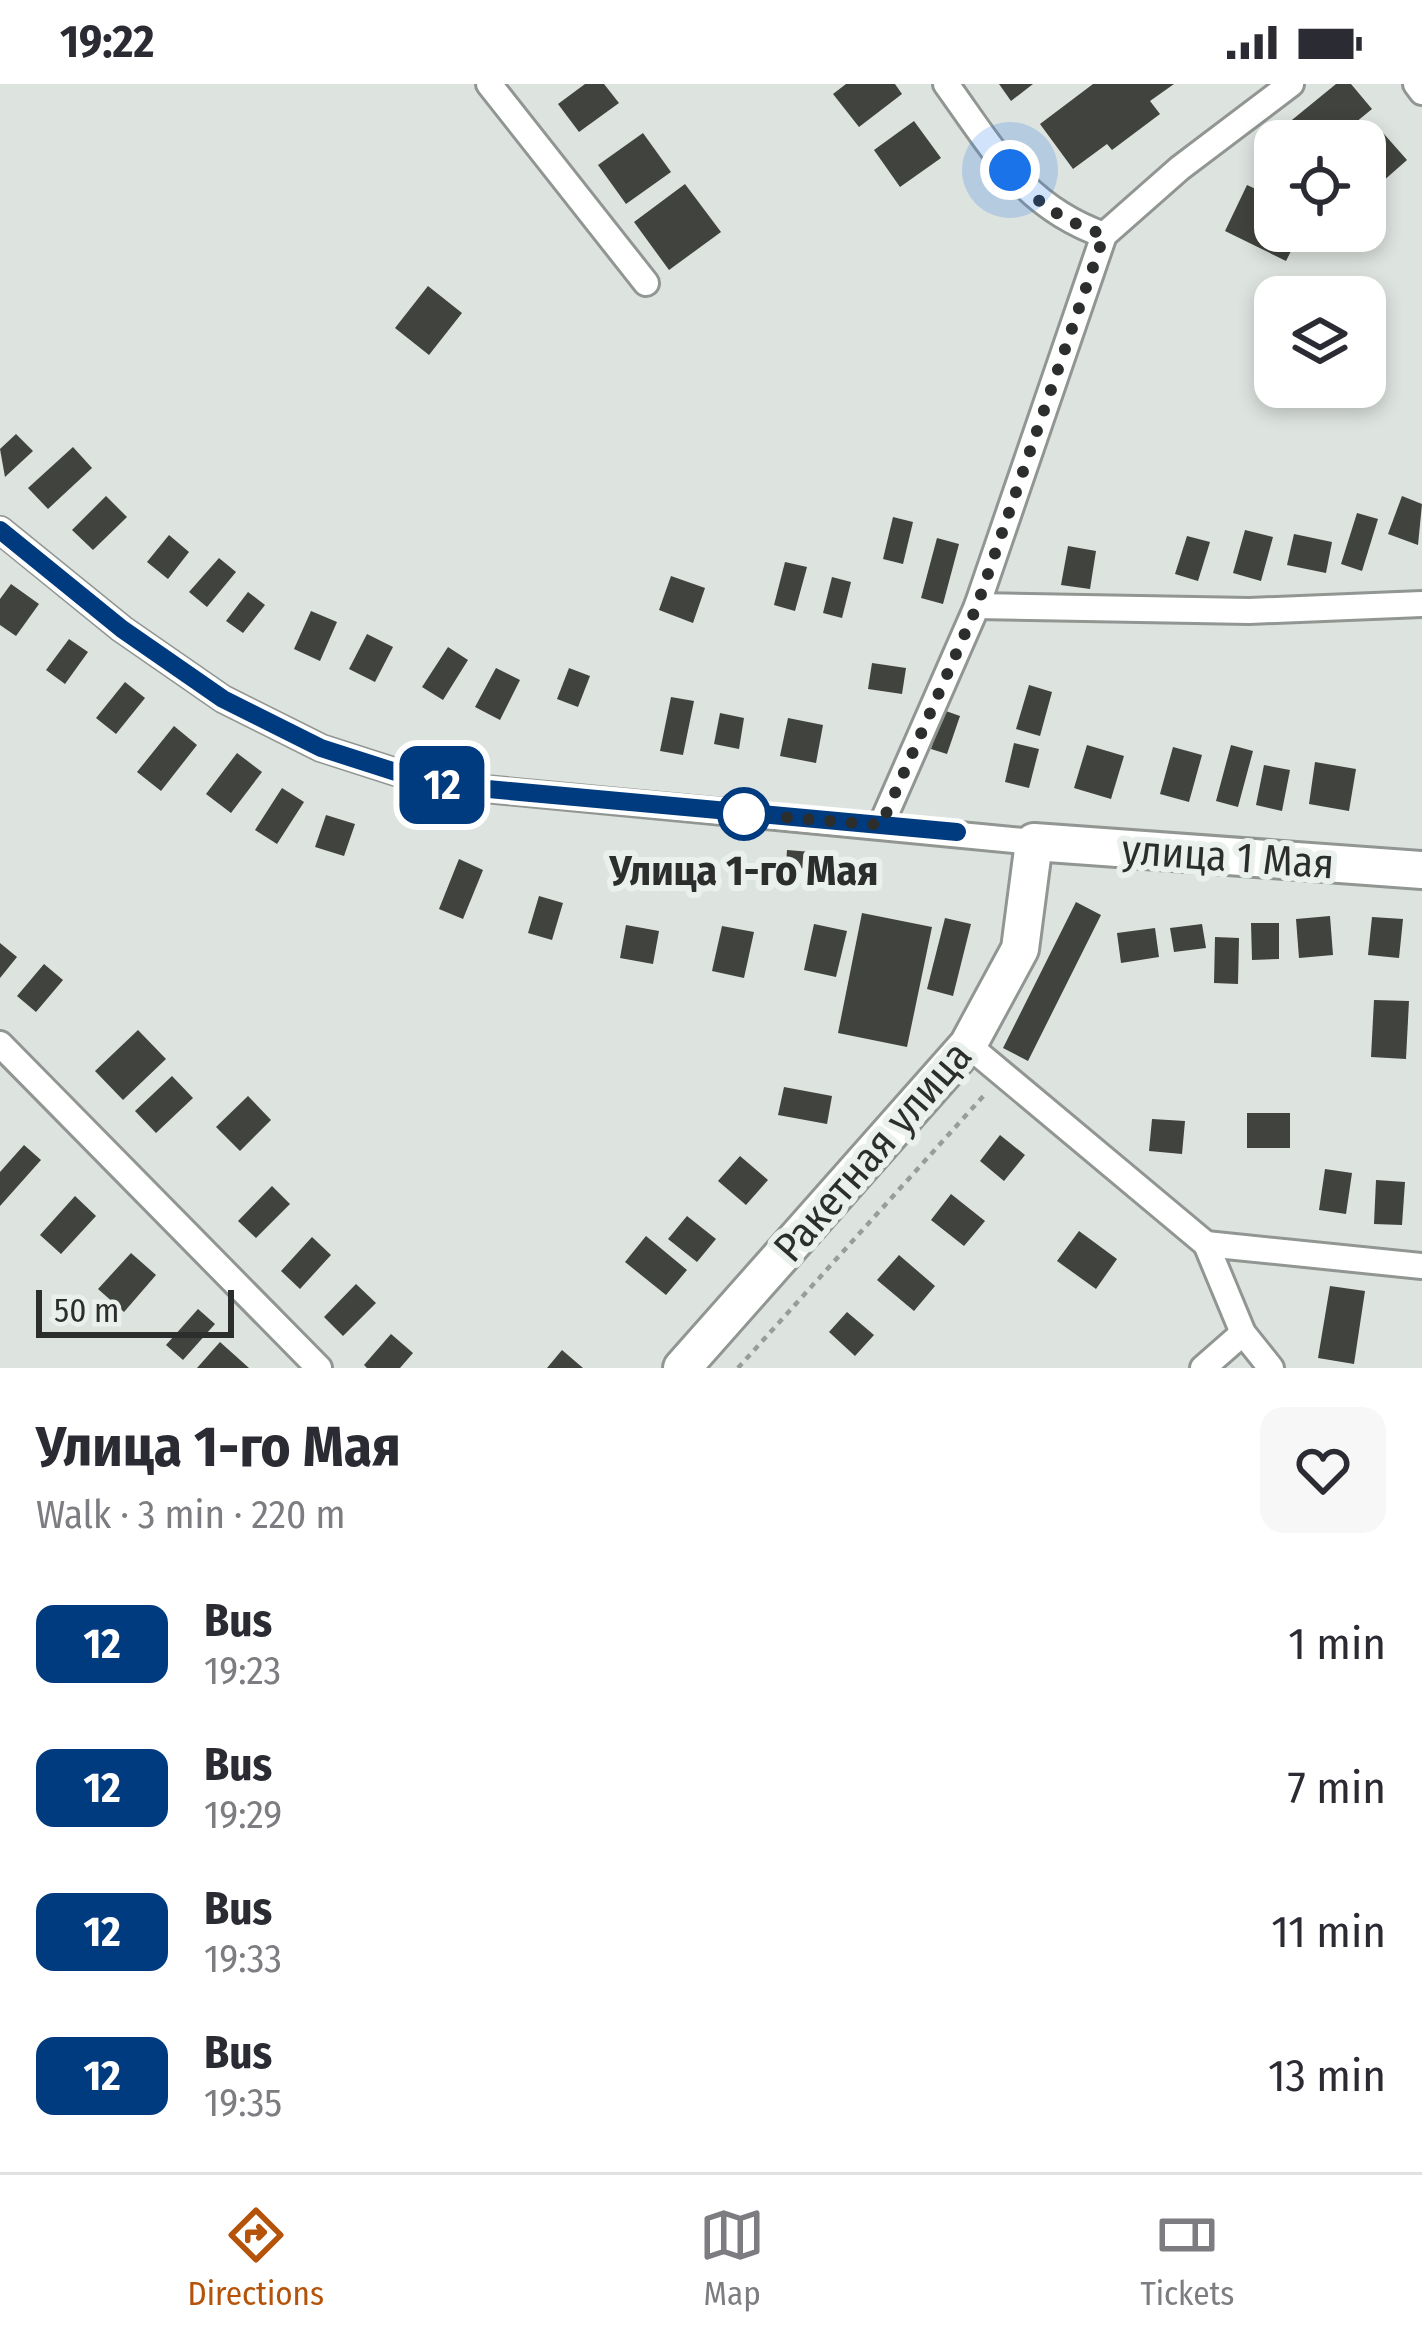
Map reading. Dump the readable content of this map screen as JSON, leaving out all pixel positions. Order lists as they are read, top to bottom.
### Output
{
  "streets": {
    "main road": ["улица 1 Мая", "Ракетная улица"]
  },
  "crossings": [
    ["улица 1 Мая", "Ракетная улица"]
  ],
  "places": ["Улица 1-го Мая"],
  "lines": ["bus line 12"],
  "scale_bar": "50 m",
  "page": {
    "status": "19:22",
    "on_map": "12",
    "scale": "50 m",
    "heading": ["Улица 1-го Мая", "Walk · 3 min · 220 m"],
    "list": [
      {
        "mark": "12",
        "name": "Bus",
        "note": "19:23",
        "value": "1 min"
      },
      {
        "mark": "12",
        "name": "Bus",
        "note": "19:29",
        "value": "7 min"
      },
      {
        "mark": "12",
        "name": "Bus",
        "note": "19:33",
        "value": "11 min"
      },
      {
        "mark": "12",
        "name": "Bus",
        "note": "19:35",
        "value": "13 min"
      }
    ],
    "tabs": ["Directions", "Map", "Tickets"]
  }
}
